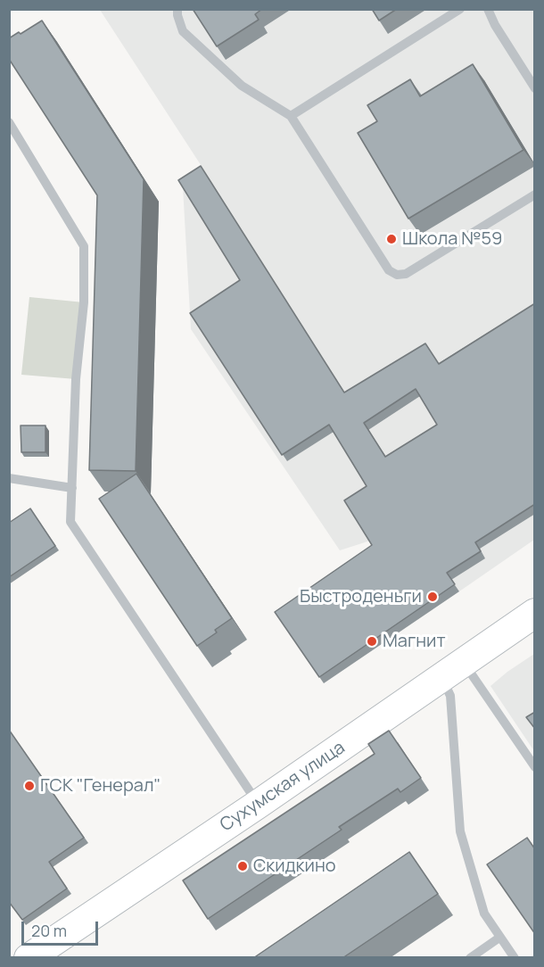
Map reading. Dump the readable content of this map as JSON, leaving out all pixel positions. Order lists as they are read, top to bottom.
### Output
{
  "streets": {
    "main road": ["Сухумская улица"]
  },
  "places": [
    "Школа №59",
    "Быстроденьги",
    "Магнит",
    "ГСК \"Генерал\"",
    "Скидкино"
  ],
  "scale_bar": "20 m"
}
